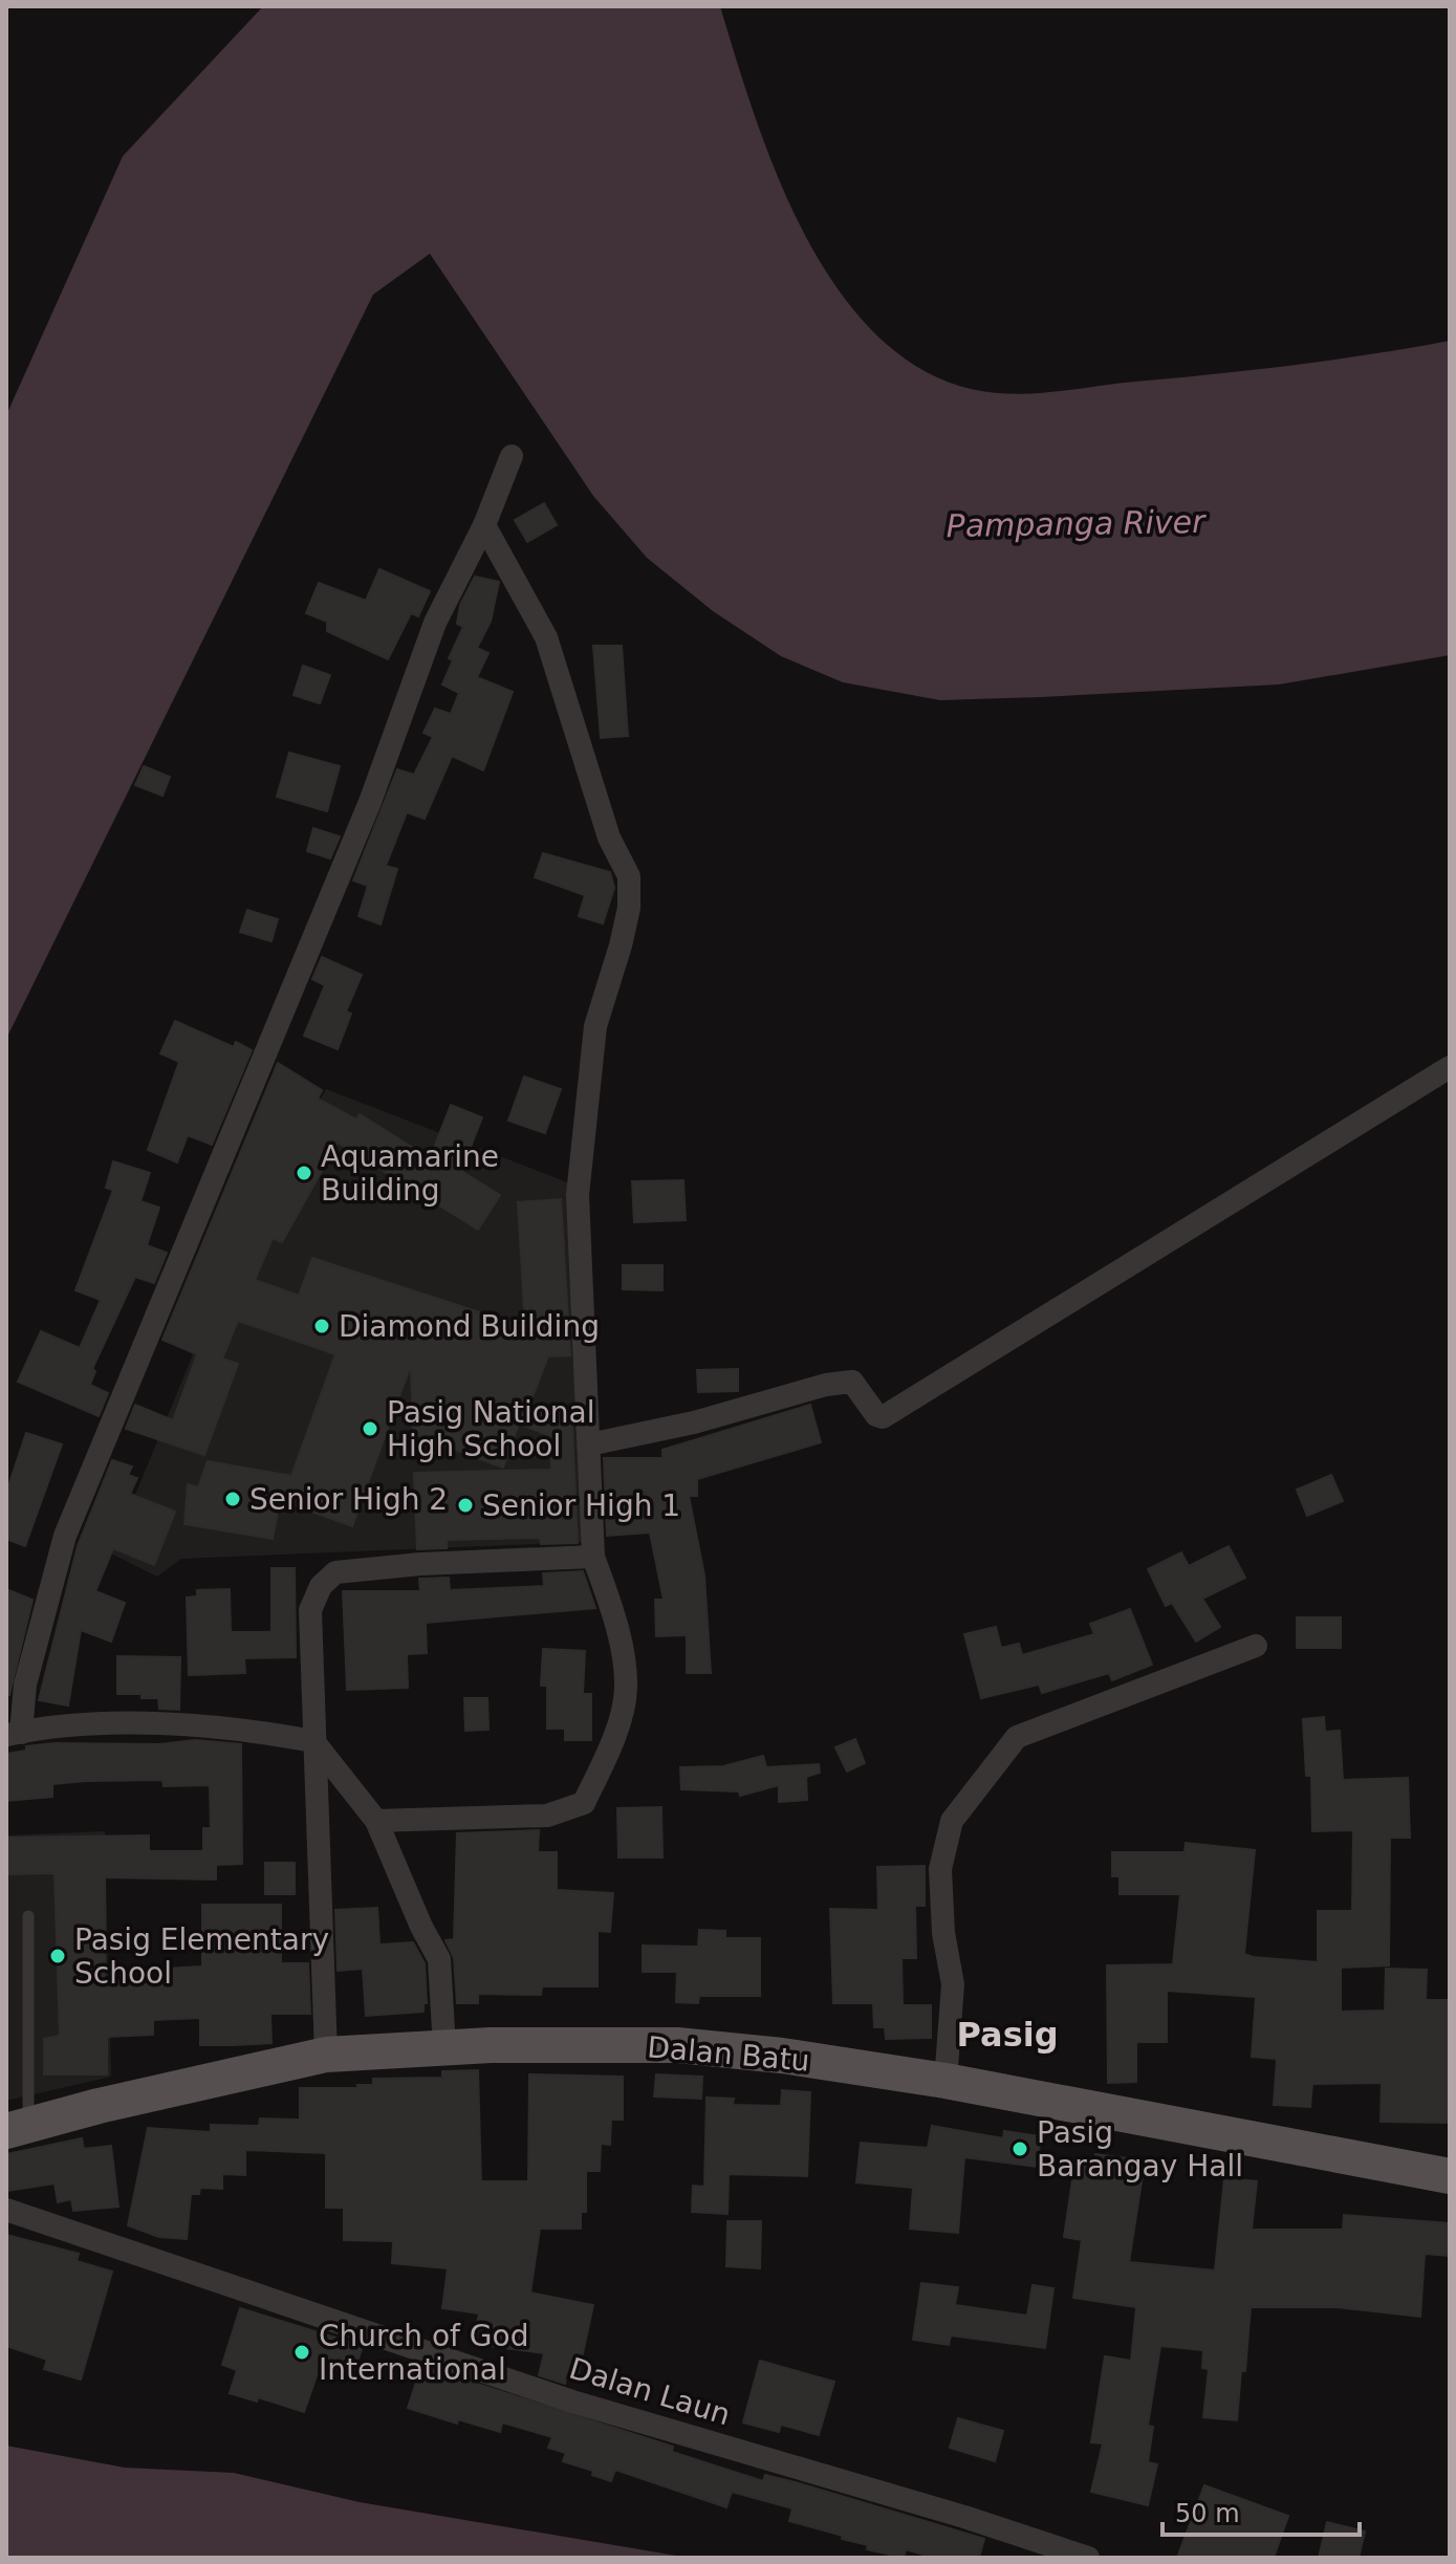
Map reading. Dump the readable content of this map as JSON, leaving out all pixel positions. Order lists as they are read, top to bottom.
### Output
{
  "streets": {
    "main road": ["Dalan Batu"],
    "street": ["Dalan Laun"]
  },
  "districts": ["Pasig"],
  "water": ["Pampanga River"],
  "places": [
    "Aquamarine Building",
    "Diamond Building",
    "Pasig National High School",
    "Senior High 2",
    "Senior High 1",
    "Pasig Elementary School",
    "Pasig Barangay Hall",
    "Church of God International"
  ],
  "scale_bar": "50 m"
}
